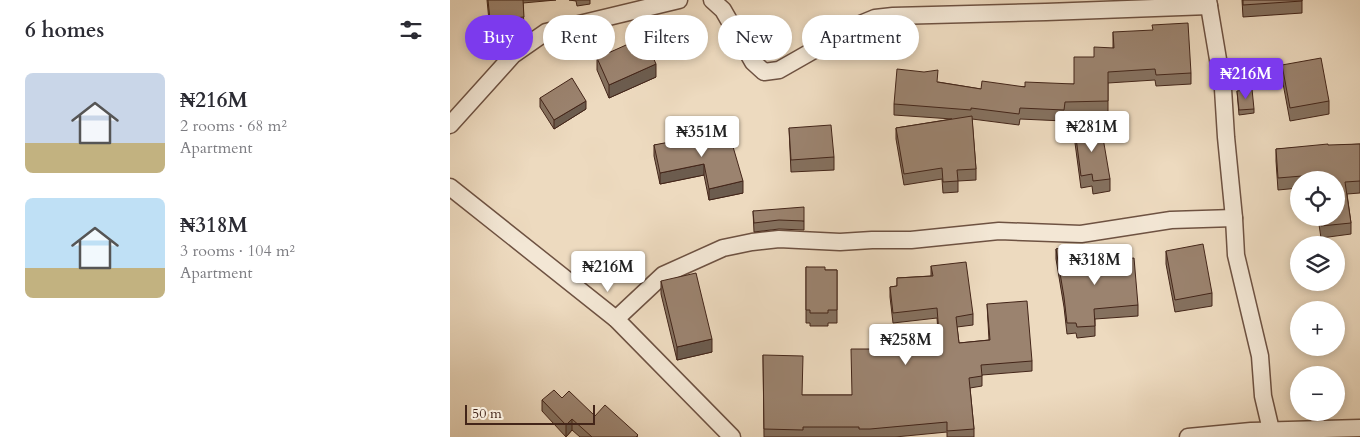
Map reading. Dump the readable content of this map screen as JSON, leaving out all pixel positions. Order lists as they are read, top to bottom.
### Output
{
  "scale_bar": "50 m",
  "page": {
    "heading": "6 homes",
    "chip": [
      "Buy",
      "Rent",
      "Filters",
      "New",
      "Apartment"
    ],
    "price": [
      "₦216M",
      "₦281M",
      "₦351M",
      "₦318M",
      "₦216M",
      "₦258M"
    ],
    "list": [
      {
        "name": "₦216M",
        "note": "2 rooms · 68 m² · Apartment"
      },
      {
        "name": "₦318M",
        "note": "3 rooms · 104 m² · Apartment"
      }
    ],
    "map_buttons": ["+", "−"],
    "scale": "50 m"
  }
}
